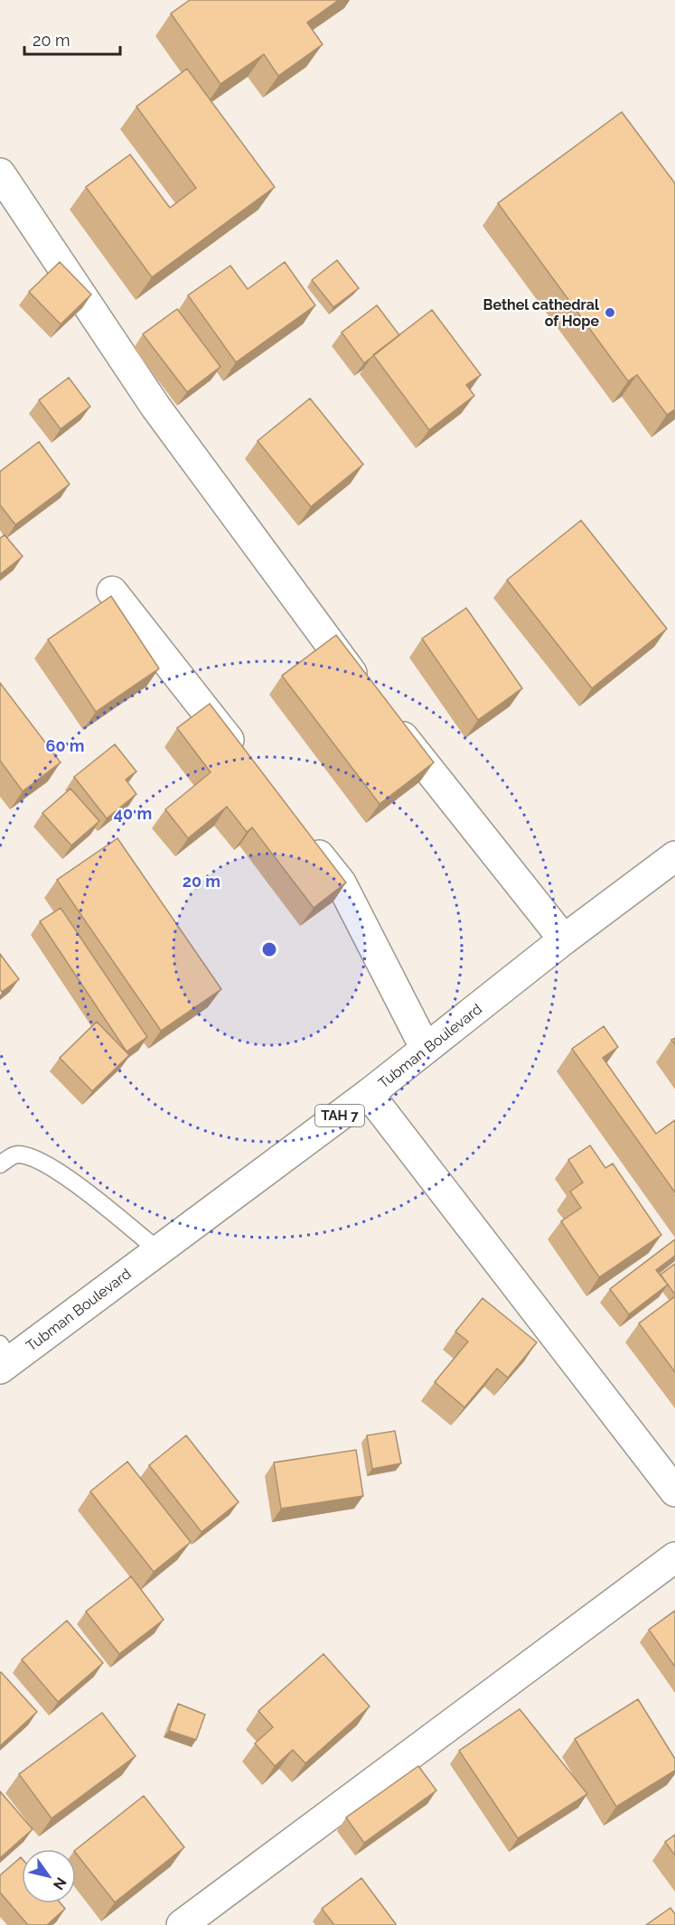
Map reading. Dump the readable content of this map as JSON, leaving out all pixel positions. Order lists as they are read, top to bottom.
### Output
{
  "streets": {
    "main road": ["Tubman Boulevard", "TAH 7"]
  },
  "places": ["Bethel cathedral of Hope"],
  "scale_bar": "20 m",
  "north": "bottom right",
  "rings": ["60 m", "40 m", "20 m"]
}
